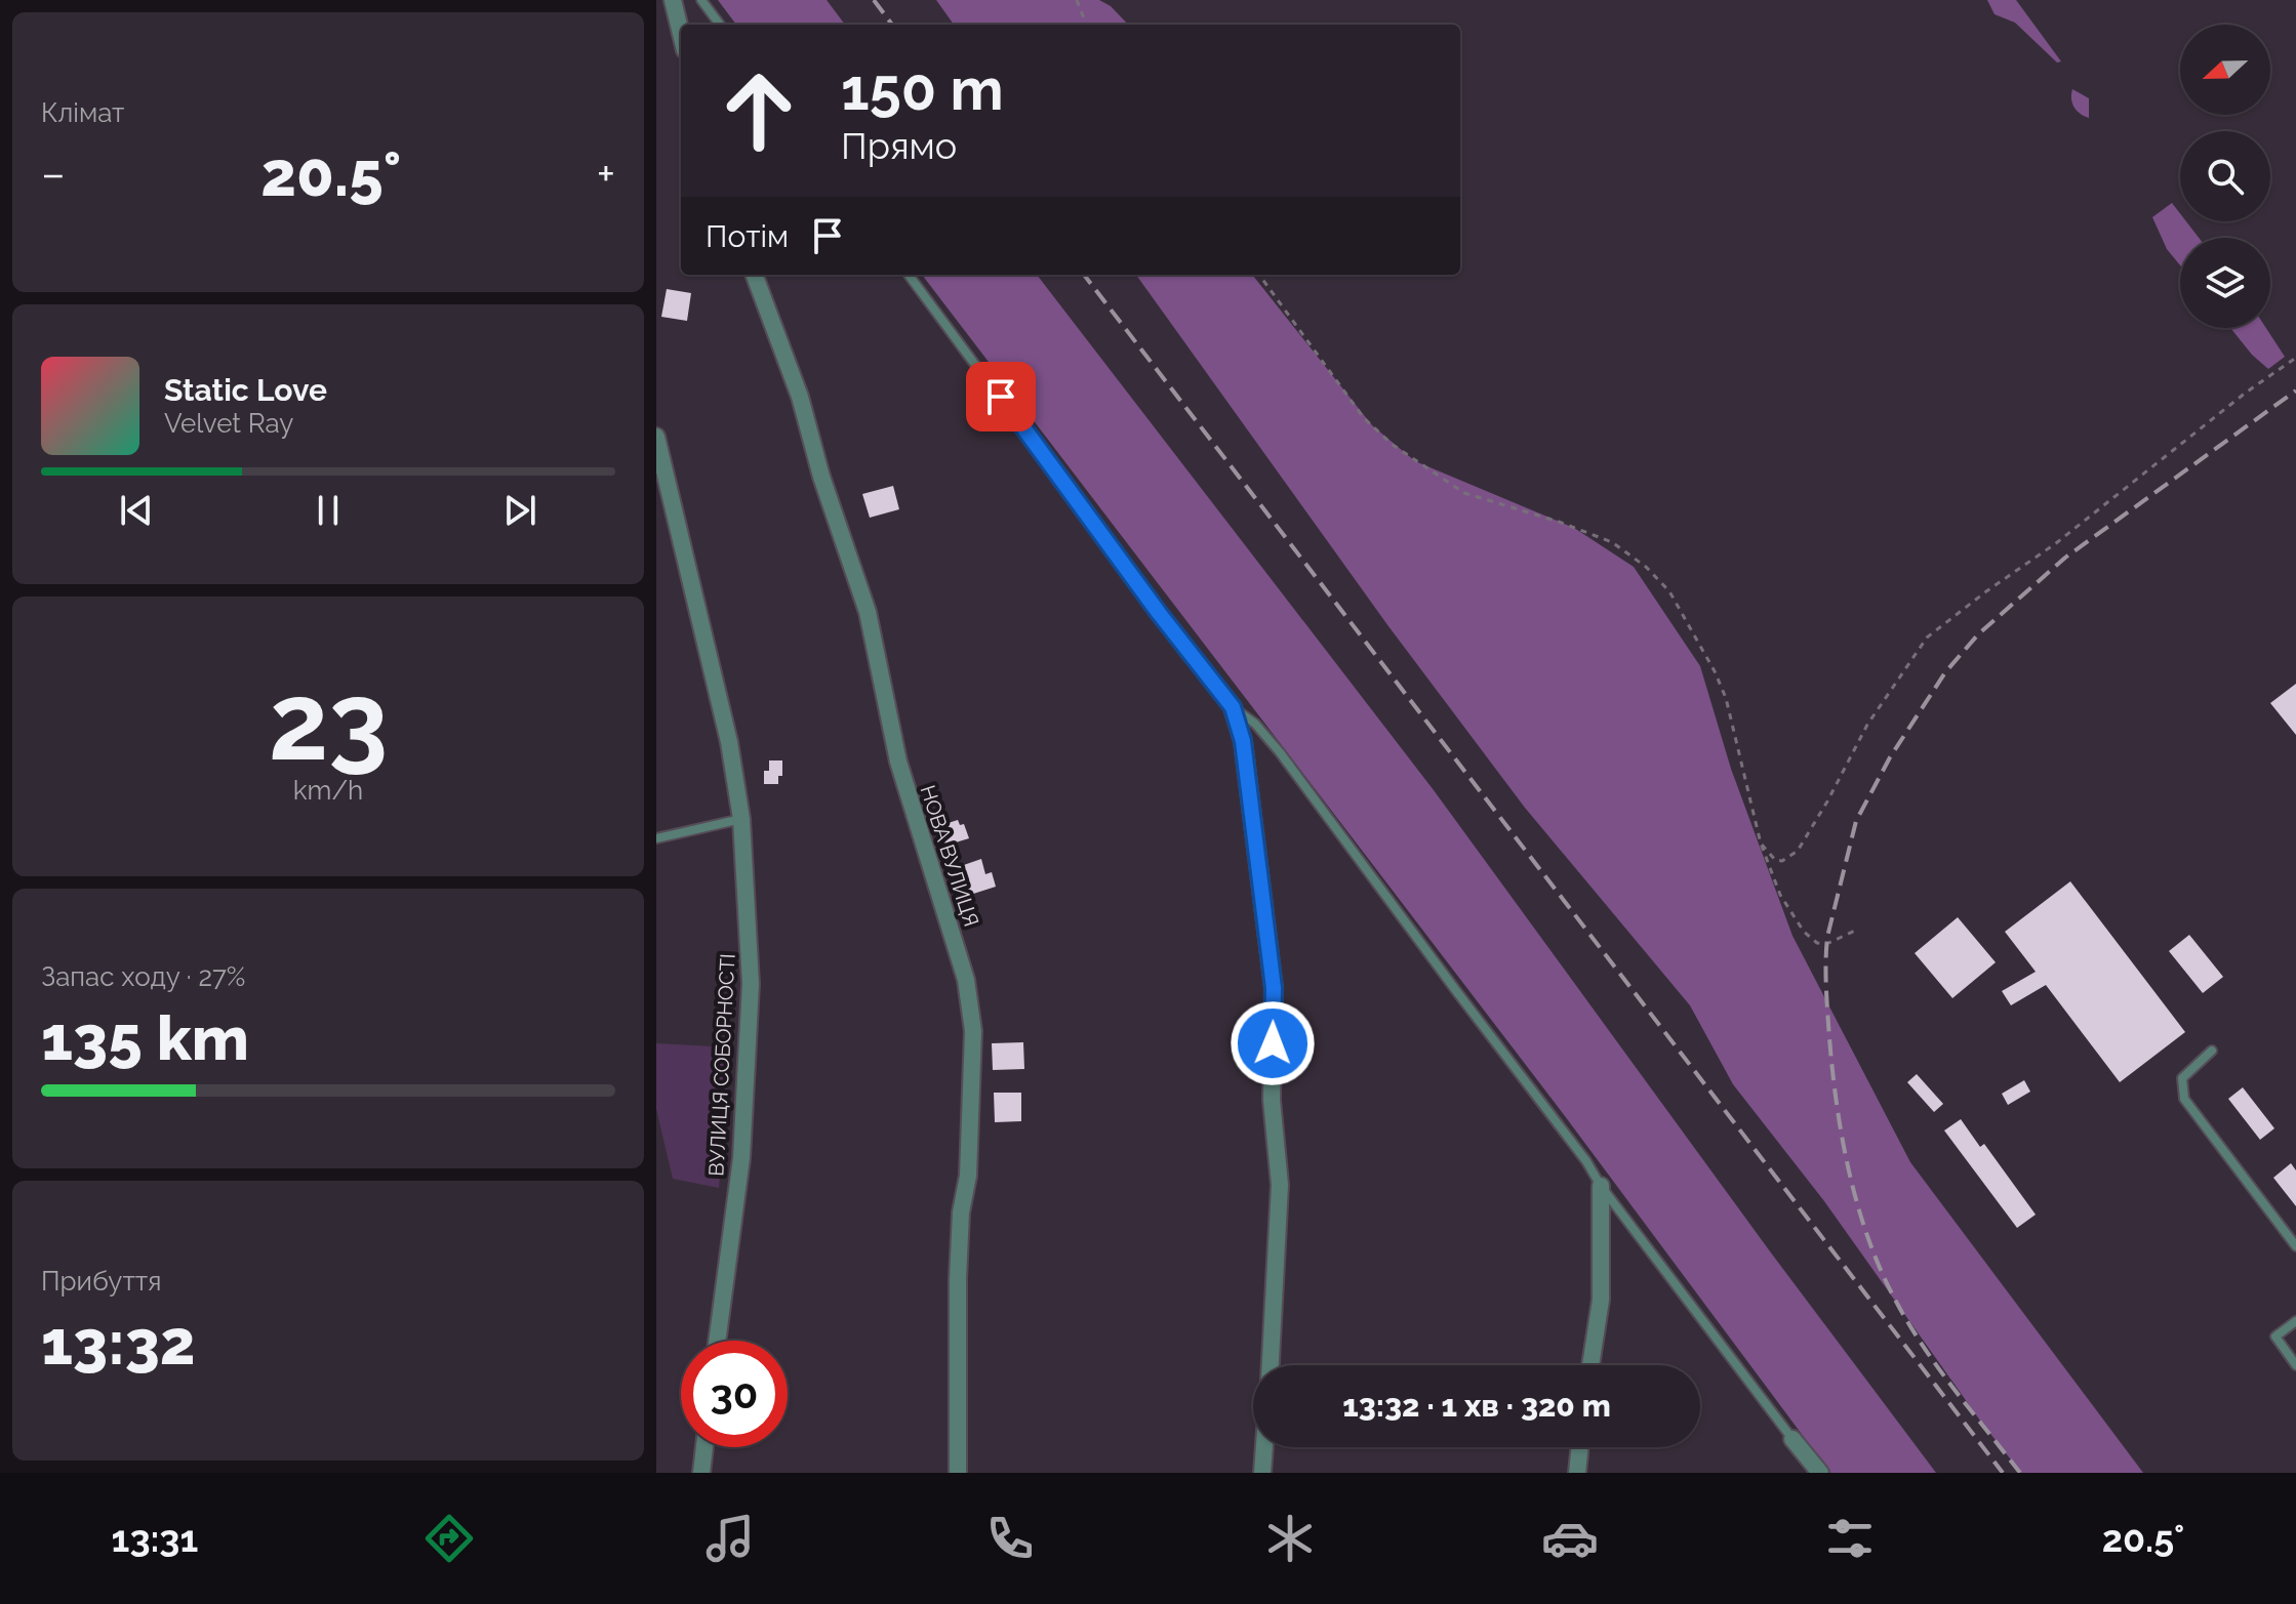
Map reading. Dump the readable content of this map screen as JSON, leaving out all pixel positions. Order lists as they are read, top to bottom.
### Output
{
  "streets": {
    "street": ["НОВА ВУЛИЦЯ", "ВУЛИЦЯ СОБОРНОСТІ"]
  },
  "north": "left",
  "page": {
    "tile": [
      "Клімат",
      ["23", "km/h"],
      ["Запас ходу · 27%", "135 km"],
      ["Прибуття", "13:32"]
    ],
    "turn": ["150 m", "Прямо"],
    "heat": ["−", "20.5°", "+"],
    "then": "Потім",
    "song": ["Static Love", "Velvet Ray"],
    "limit": "30",
    "trip": "13:32 · 1 хв · 320 m",
    "tabs": ["13:31", "20.5°"]
  }
}
